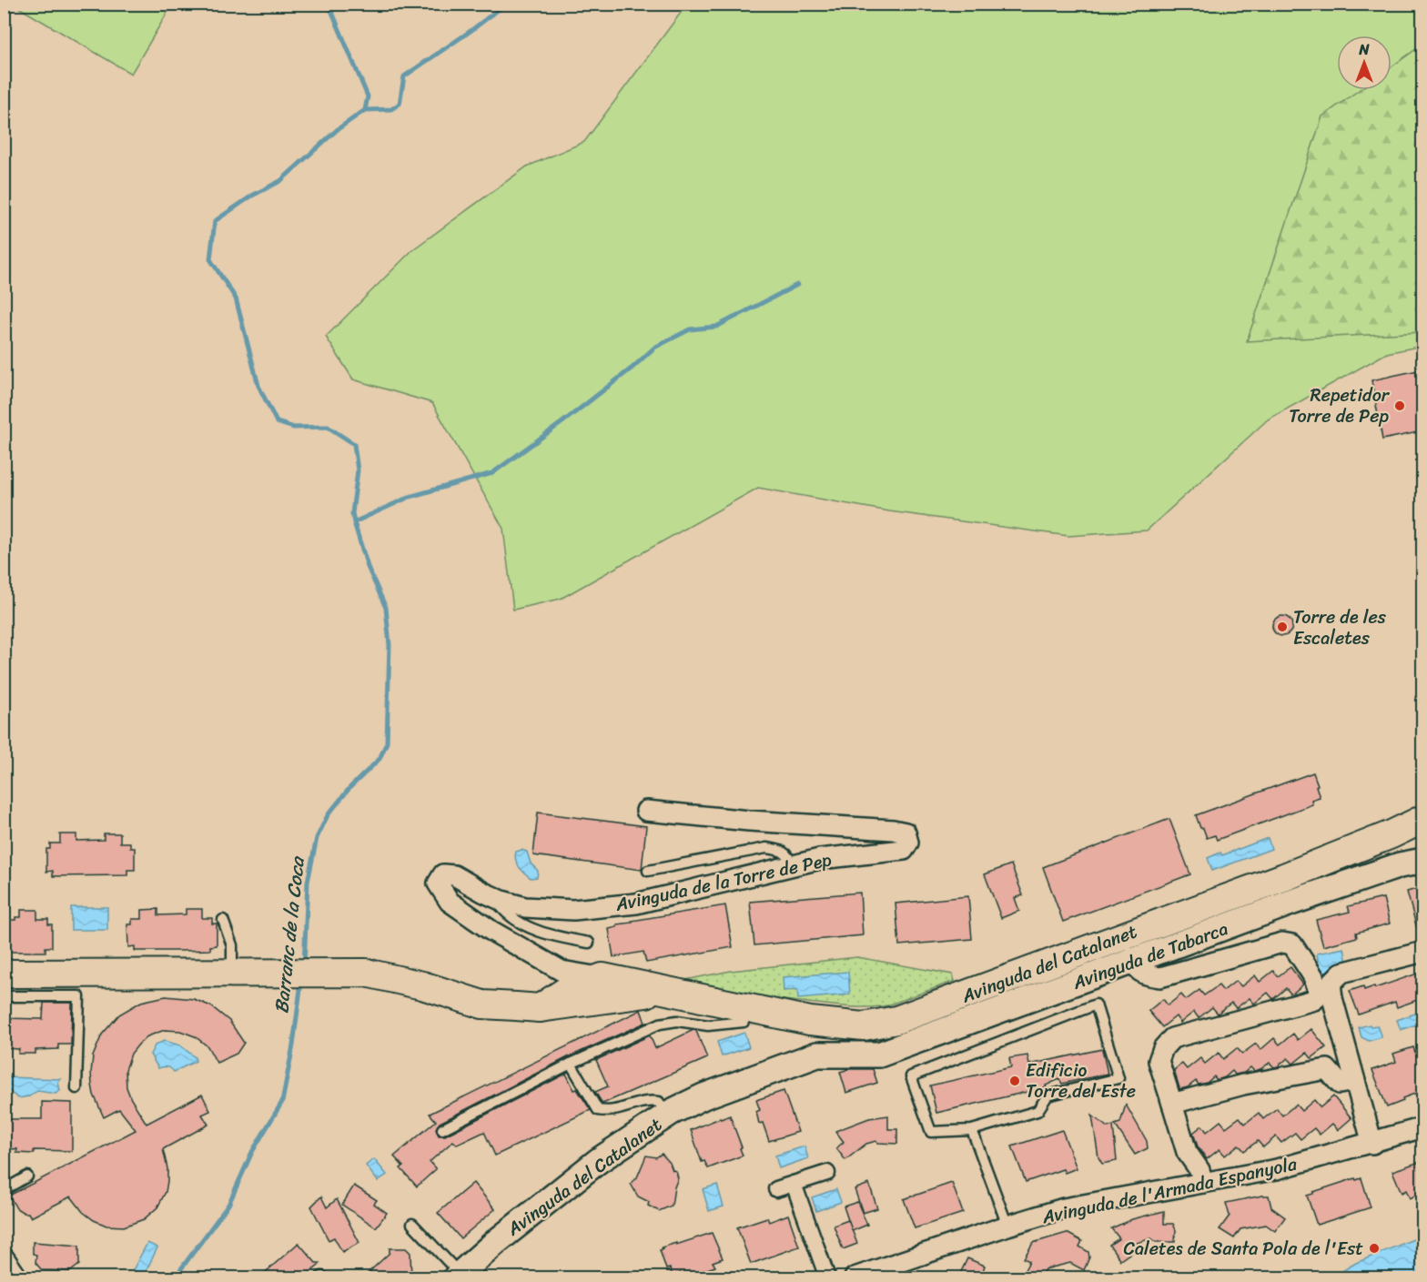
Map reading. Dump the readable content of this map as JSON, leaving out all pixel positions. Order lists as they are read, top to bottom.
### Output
{
  "streets": {
    "main road": ["Avinguda del Catalanet"],
    "street": ["Avinguda de la Torre de Pep", "Avinguda de Tabarca", "Avinguda de l'Armada Espanyola"]
  },
  "crossings": [
    ["Avinguda de la Torre de Pep", "Avinguda del Catalanet"],
    ["Avinguda de Tabarca", "Avinguda del Catalanet"]
  ],
  "water": ["Barranc de la Coca"],
  "places": [
    "Repetidor Torre de Pep",
    "Torre de les Escaletes",
    "Edificio Torre del Este",
    "Caletes de Santa Pola de l'Est"
  ],
  "north": "top"
}
